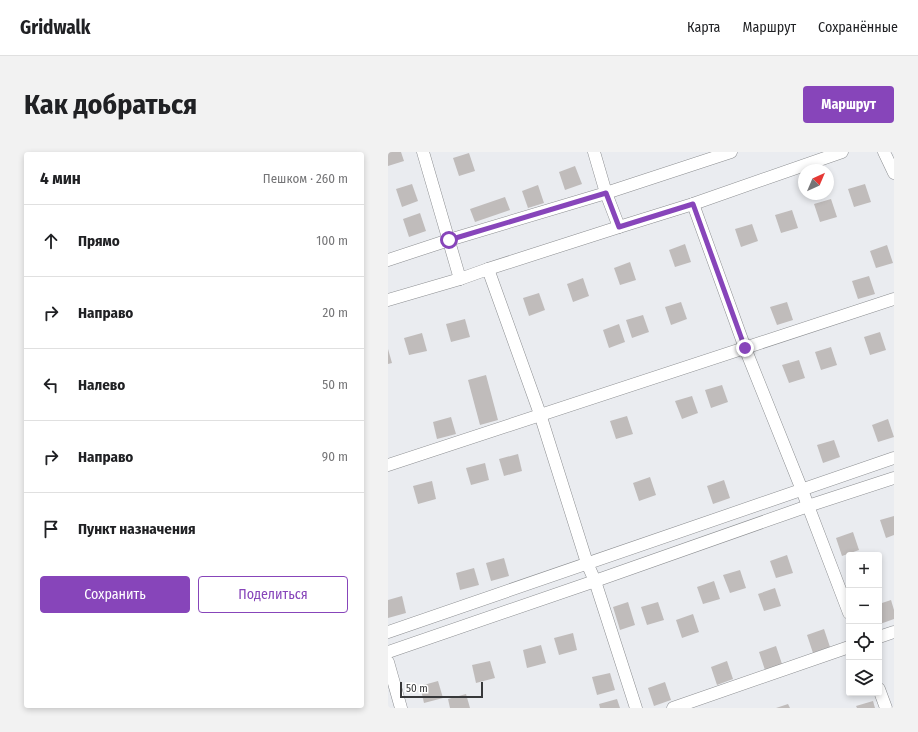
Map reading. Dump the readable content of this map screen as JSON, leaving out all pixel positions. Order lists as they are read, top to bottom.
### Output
{
  "scale_bar": "50 m",
  "north": "top right",
  "page": {
    "header": "Gridwalk",
    "nav": ["Карта", "Маршрут", "Сохранённые"],
    "buttons": [
      "Маршрут",
      ["Сохранить", "Поделиться"]
    ],
    "title": "Как добраться",
    "heading": ["4 мин", "Пешком · 260 m"],
    "list": [
      ["Прямо", "100 m"],
      ["Направо", "20 m"],
      ["Налево", "50 m"],
      ["Направо", "90 m"],
      "Пункт назначения"
    ],
    "map_buttons": ["+", "−"],
    "scale": "50 m"
  }
}
